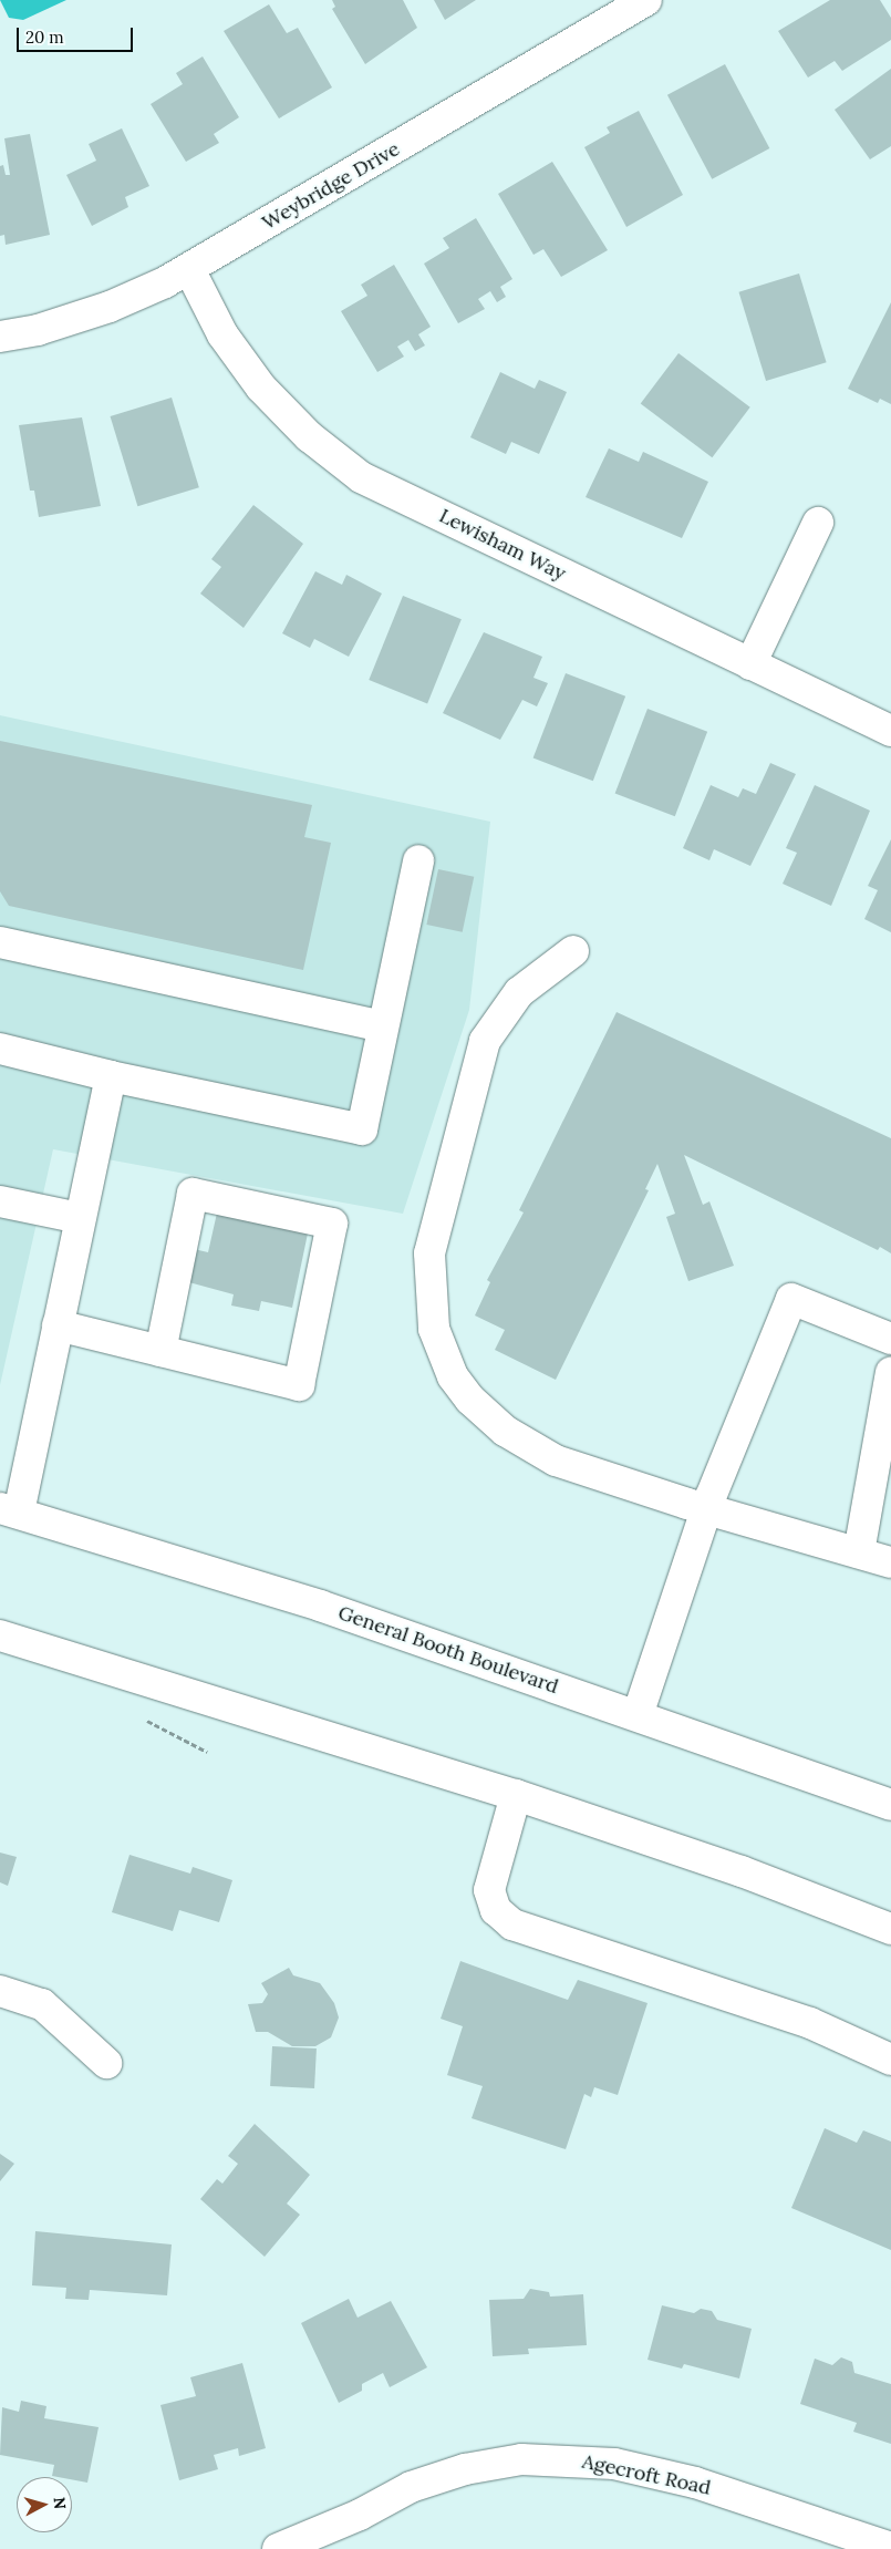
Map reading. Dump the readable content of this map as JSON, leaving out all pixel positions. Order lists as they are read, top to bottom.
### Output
{
  "streets": {
    "main road": [
      "Weybridge Drive",
      "Lewisham Way",
      "General Booth Boulevard",
      "Agecroft Road"
    ]
  },
  "crossings": [
    ["Weybridge Drive", "Lewisham Way"]
  ],
  "scale_bar": "20 m",
  "north": "right"
}
